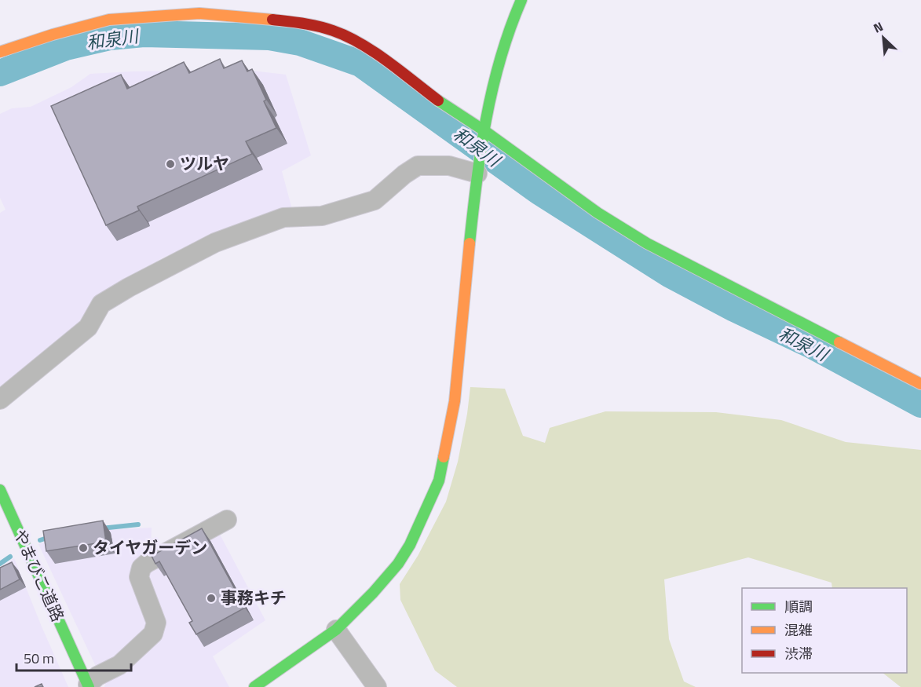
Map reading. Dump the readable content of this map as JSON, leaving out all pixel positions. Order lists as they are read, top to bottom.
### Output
{
  "streets": {
    "street": ["やまびこ道路"]
  },
  "water": ["和泉川"],
  "places": ["ツルヤ", "タイヤガーデン", "事務キチ"],
  "legend": ["順調", "混雑", "渋滞"],
  "scale_bar": "50 m",
  "north": "top left"
}
